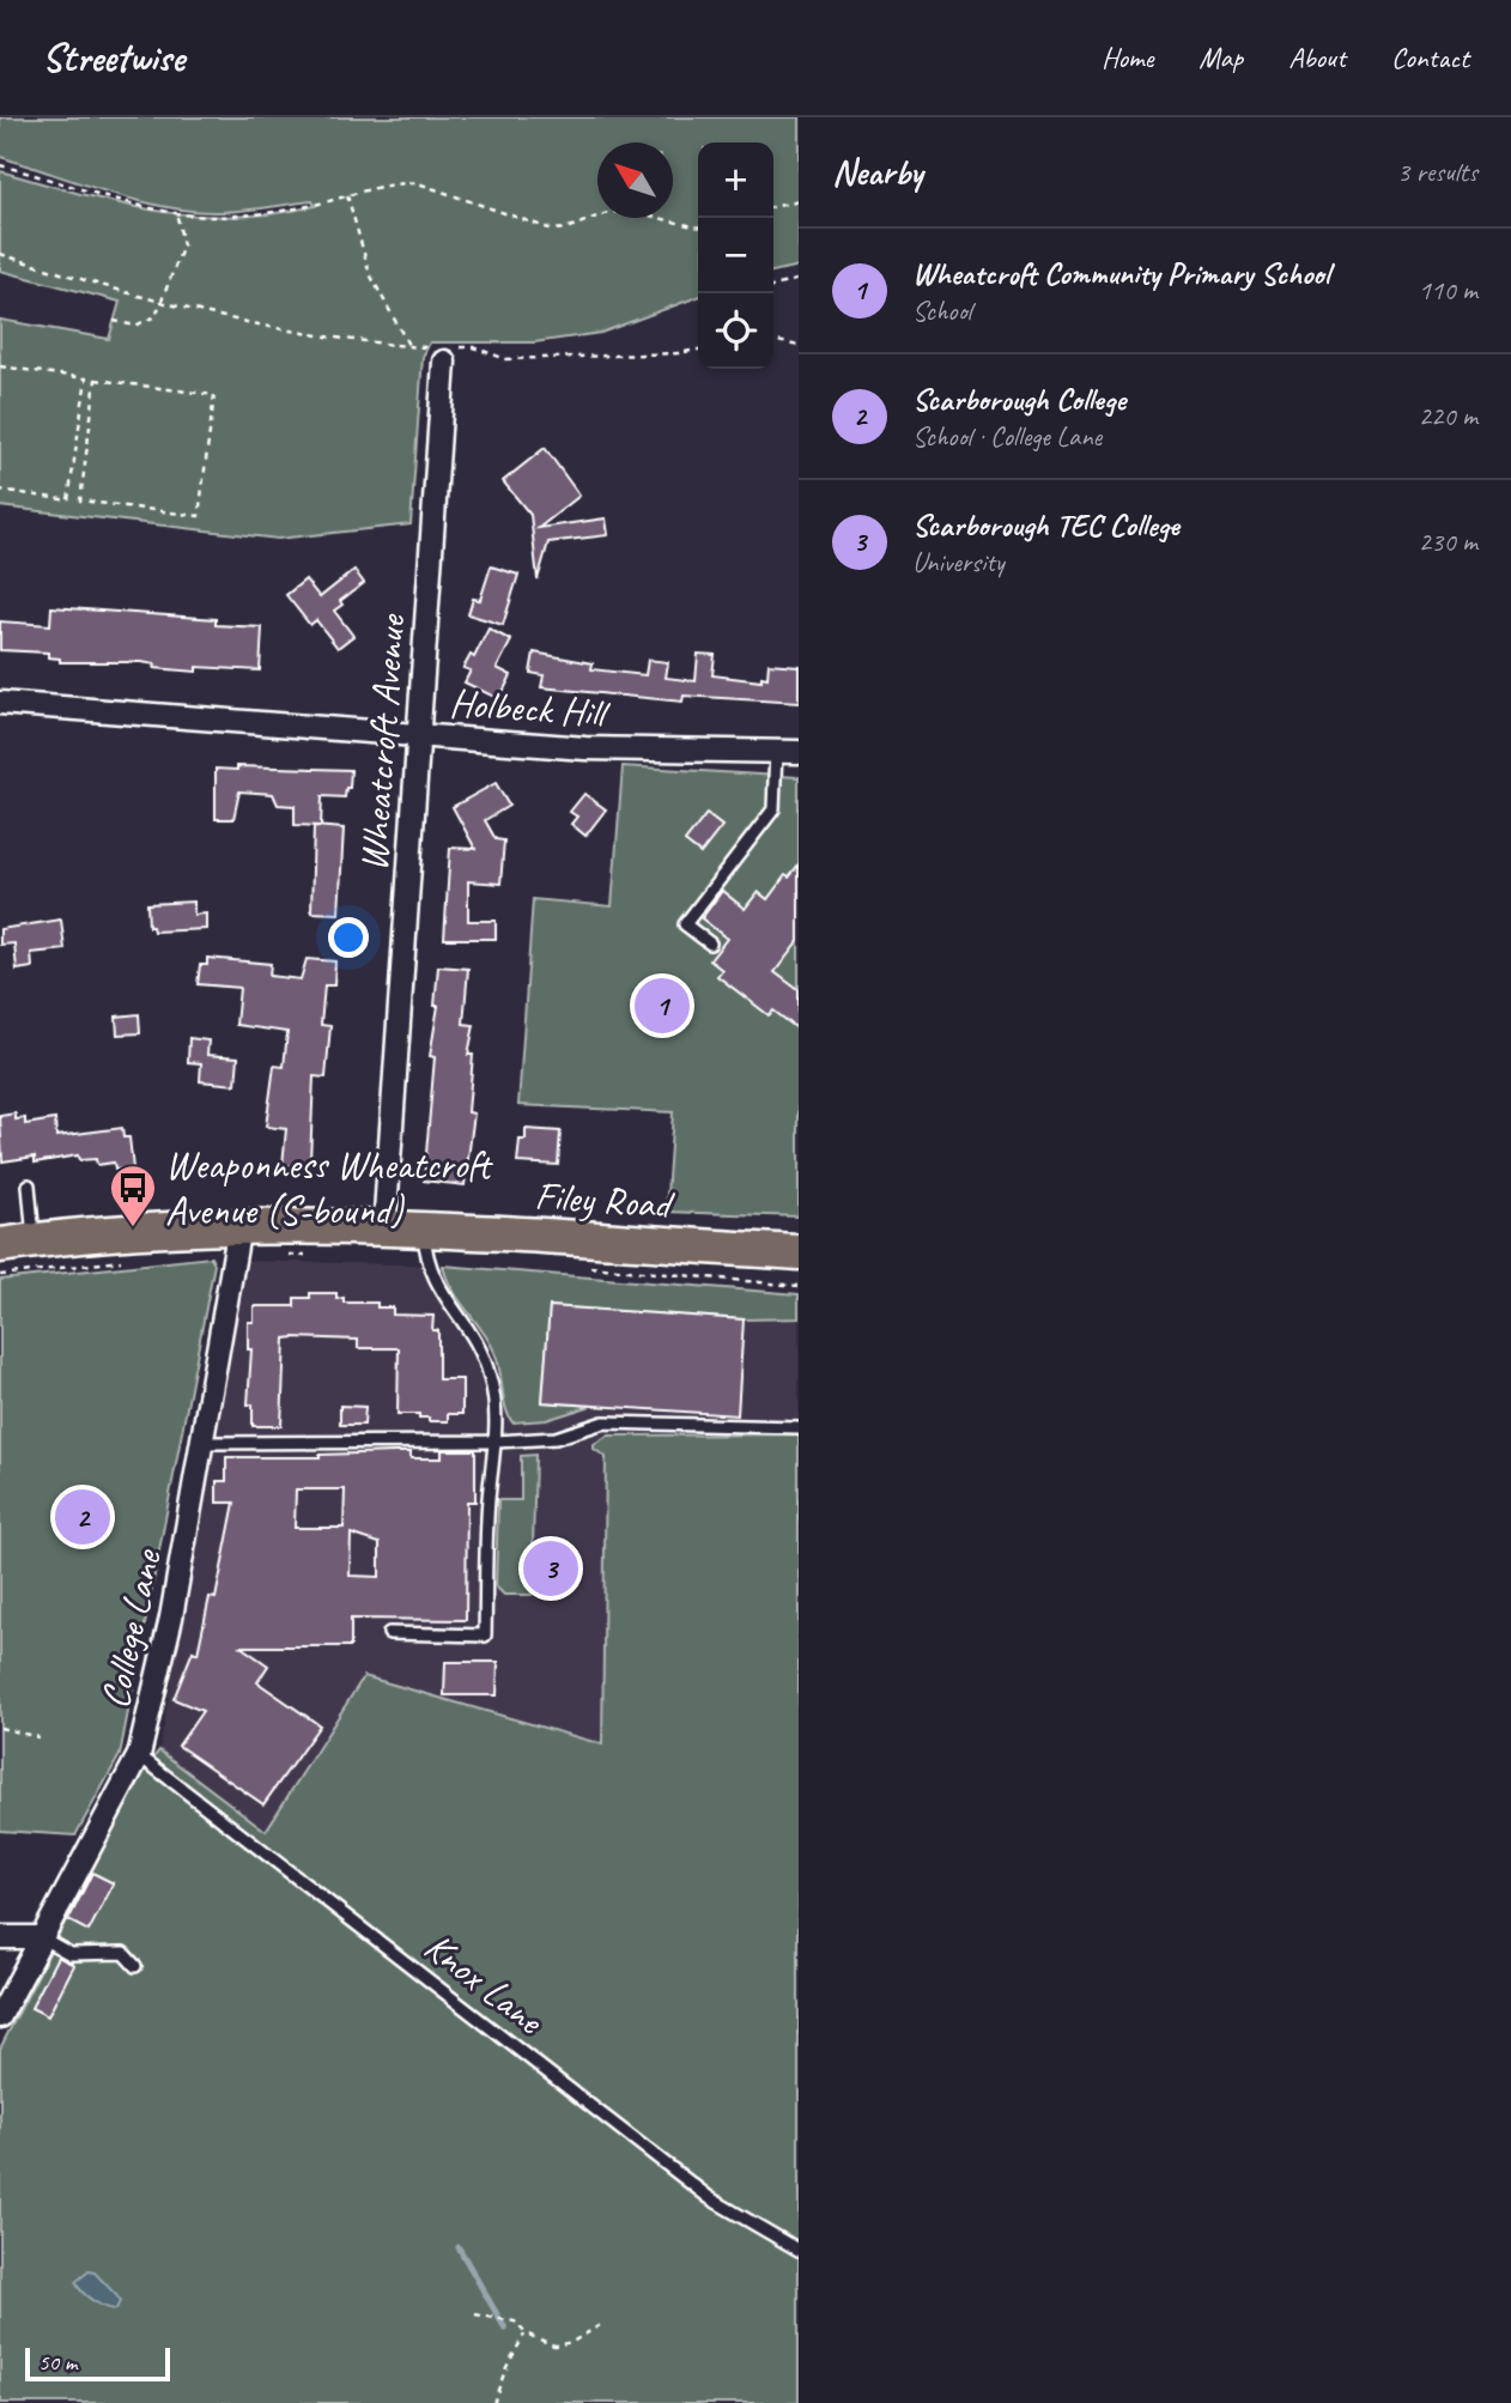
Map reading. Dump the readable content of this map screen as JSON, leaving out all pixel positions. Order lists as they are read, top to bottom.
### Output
{
  "streets": {
    "highway": ["Filey Road"],
    "street": ["Holbeck Hill", "Wheatcroft Avenue", "College Lane"],
    "lane": ["Knox Lane"]
  },
  "crossings": [
    ["Holbeck Hill", "Wheatcroft Avenue"],
    ["Wheatcroft Avenue", "Filey Road"],
    ["Filey Road", "College Lane"],
    ["College Lane", "Knox Lane"]
  ],
  "places": {
    "bus stop": ["Weaponness Wheatcroft Avenue (S-bound)"]
  },
  "scale_bar": "50 m",
  "north": "top left",
  "page": {
    "header": "Streetwise",
    "nav": [
      "Home",
      "Map",
      "About",
      "Contact"
    ],
    "heading": ["Nearby", "3 results"],
    "map_buttons": ["+", "−"],
    "list": [
      {
        "mark": "1",
        "name": "Wheatcroft Community Primary School",
        "note": "School",
        "value": "110 m"
      },
      {
        "mark": "2",
        "name": "Scarborough College",
        "note": "School · College Lane",
        "value": "220 m"
      },
      {
        "mark": "3",
        "name": "Scarborough TEC College",
        "note": "University",
        "value": "230 m"
      }
    ],
    "pins": ["1", "2", "3"],
    "scale": "50 m"
  }
}
